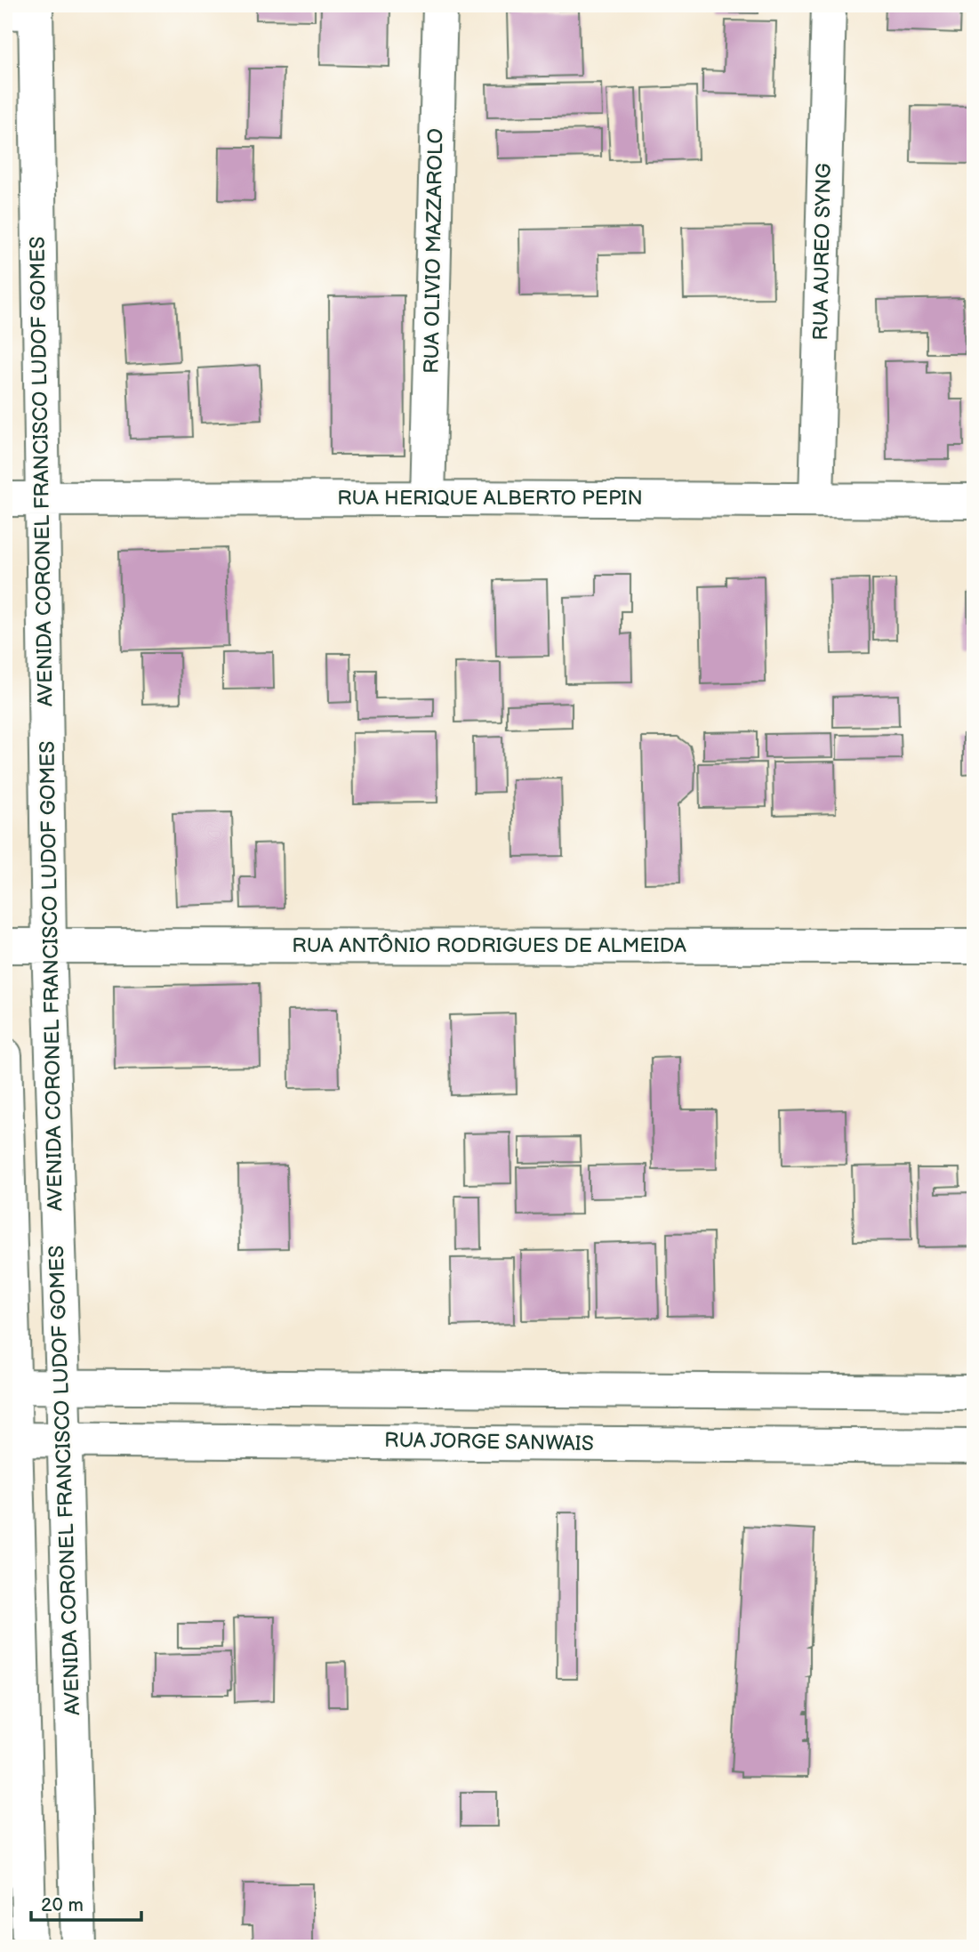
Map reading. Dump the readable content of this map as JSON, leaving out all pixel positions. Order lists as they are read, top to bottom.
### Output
{
  "streets": {
    "street": [
      "RUA OLIVIO MAZZAROLO",
      "RUA AUREO SYNG",
      "AVENIDA CORONEL FRANCISCO LUDOF GOMES",
      "RUA HERIQUE ALBERTO PEPIN",
      "RUA ANTÔNIO RODRIGUES DE ALMEIDA",
      "RUA JORGE SANWAIS"
    ]
  },
  "crossings": [
    ["RUA OLIVIO MAZZAROLO", "RUA HERIQUE ALBERTO PEPIN"],
    ["RUA AUREO SYNG", "RUA HERIQUE ALBERTO PEPIN"],
    ["AVENIDA CORONEL FRANCISCO LUDOF GOMES", "RUA HERIQUE ALBERTO PEPIN"],
    ["AVENIDA CORONEL FRANCISCO LUDOF GOMES", "RUA ANTÔNIO RODRIGUES DE ALMEIDA"],
    ["AVENIDA CORONEL FRANCISCO LUDOF GOMES", "RUA JORGE SANWAIS"]
  ],
  "scale_bar": "20 m"
}
